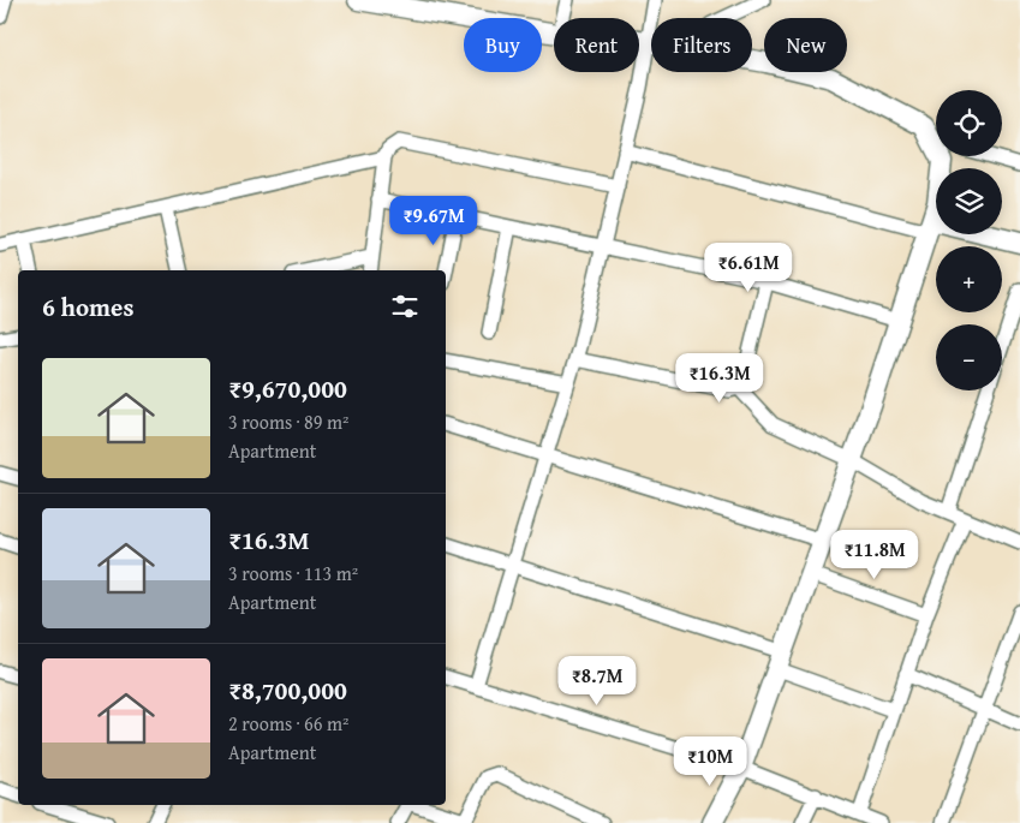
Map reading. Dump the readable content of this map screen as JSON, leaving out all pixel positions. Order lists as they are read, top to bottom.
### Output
{
  "page": {
    "chip": [
      "Buy",
      "Rent",
      "Filters",
      "New"
    ],
    "map_buttons": ["+", "−"],
    "price": [
      "₹9.67M",
      "₹6.61M",
      "₹16.3M",
      "₹11.8M",
      "₹8.7M",
      "₹10M"
    ],
    "heading": "6 homes",
    "list": [
      {
        "name": "₹9,670,000",
        "note": "3 rooms · 89 m² · Apartment"
      },
      {
        "name": "₹16.3M",
        "note": "3 rooms · 113 m² · Apartment"
      },
      {
        "name": "₹8,700,000",
        "note": "2 rooms · 66 m² · Apartment"
      }
    ]
  }
}
